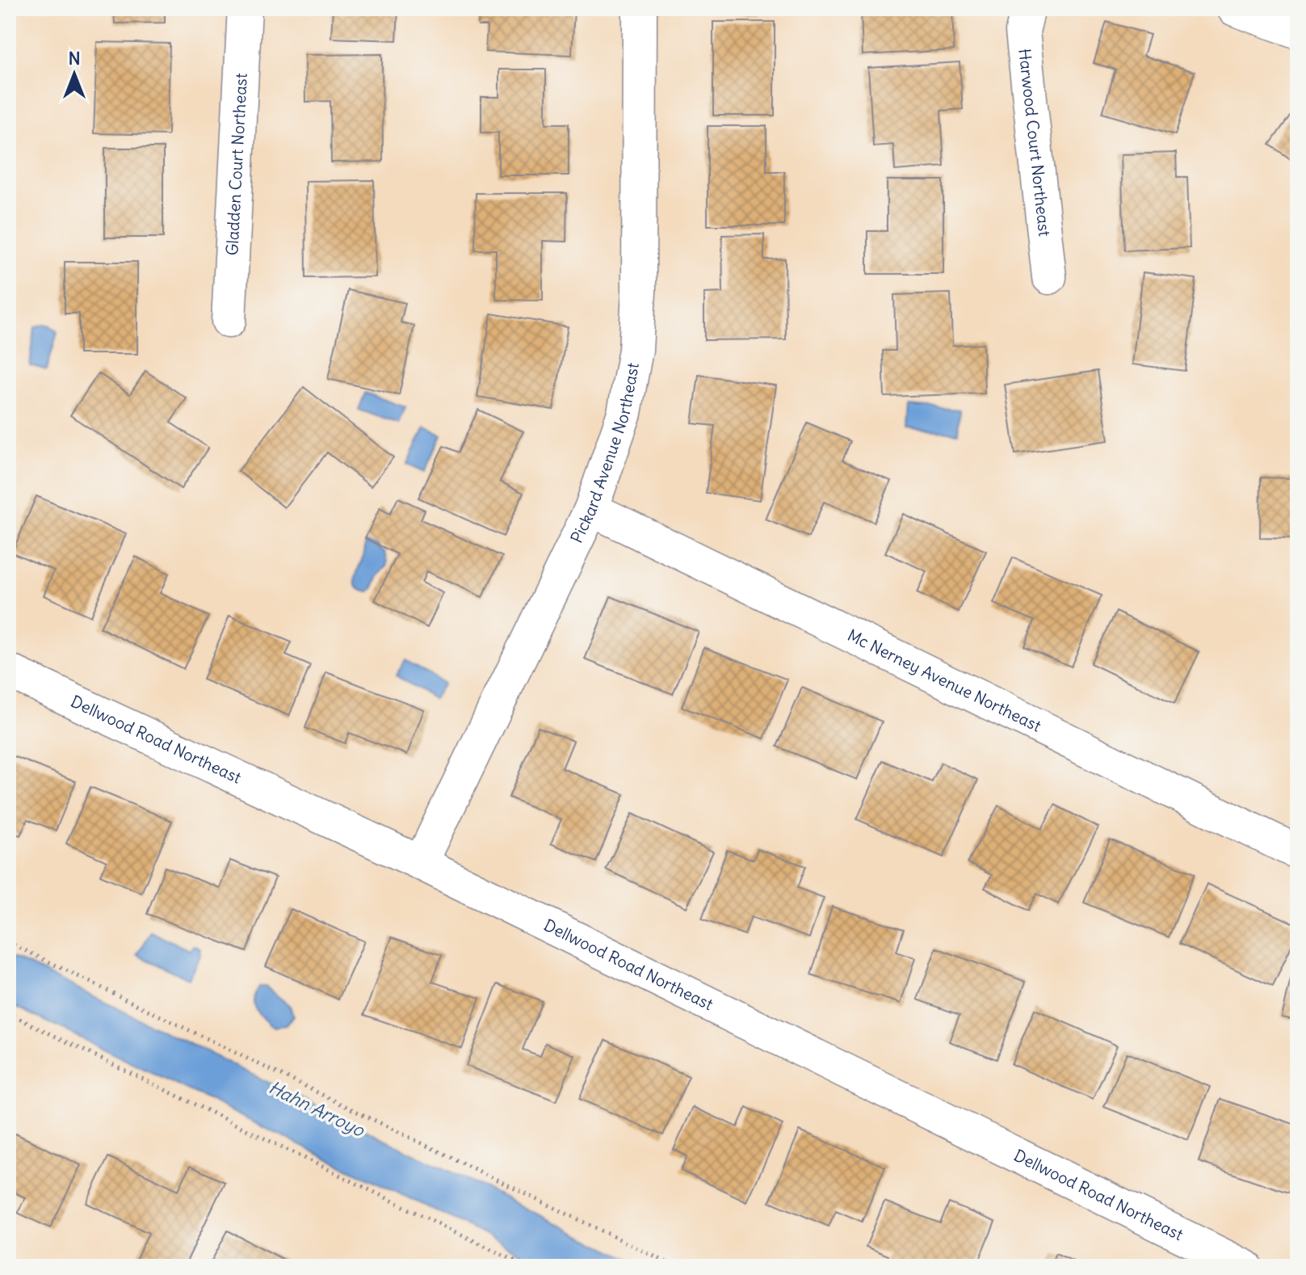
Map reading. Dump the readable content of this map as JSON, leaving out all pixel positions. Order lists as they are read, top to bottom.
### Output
{
  "streets": {
    "street": [
      "Harwood Court Northeast",
      "Gladden Court Northeast",
      "Pickard Avenue Northeast",
      "Mc Nerney Avenue Northeast",
      "Dellwood Road Northeast"
    ]
  },
  "crossings": [
    ["Pickard Avenue Northeast", "Mc Nerney Avenue Northeast"],
    ["Pickard Avenue Northeast", "Dellwood Road Northeast"]
  ],
  "water": ["Hahn Arroyo"],
  "north": "top"
}
